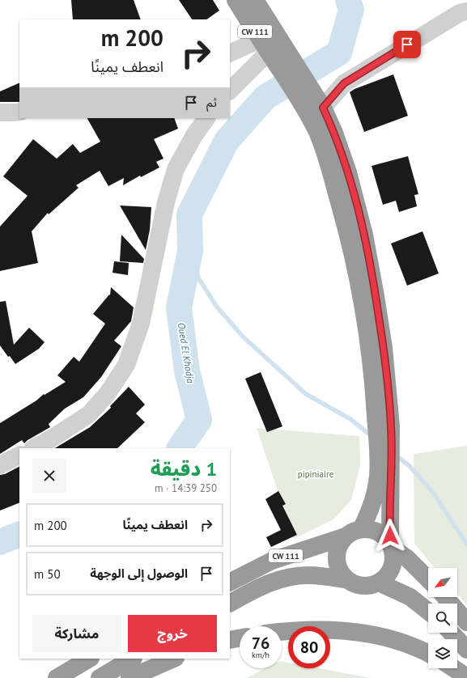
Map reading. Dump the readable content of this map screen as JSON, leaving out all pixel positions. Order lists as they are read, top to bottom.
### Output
{
  "streets": {
    "highway": ["CW 111"]
  },
  "water": ["Oued El Khodja"],
  "parks": ["pipiniaire"],
  "north": "bottom left",
  "page": {
    "turn": ["200 m", "انعطف يمينًا"],
    "then": "ثم",
    "heading": ["1 دقيقة", "250 m · 14:39"],
    "list": [
      {
        "name": "انعطف يمينًا",
        "value": "200 m"
      },
      {
        "name": "الوصول إلى الوجهة",
        "value": "50 m"
      }
    ],
    "buttons": ["خروج", "مشاركة"],
    "speed": "76 km/h",
    "limit": "80"
  }
}
